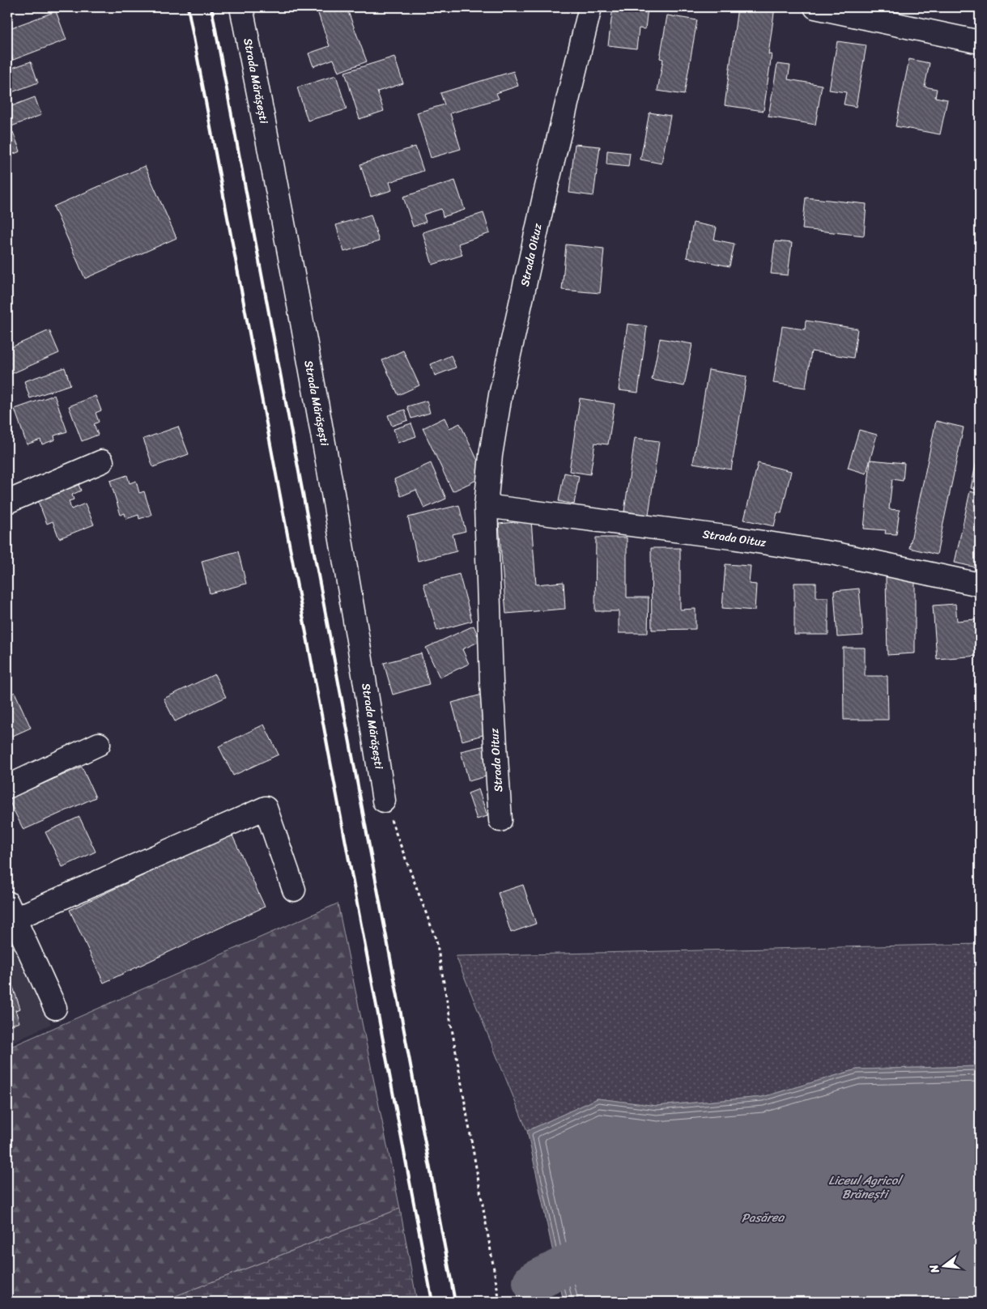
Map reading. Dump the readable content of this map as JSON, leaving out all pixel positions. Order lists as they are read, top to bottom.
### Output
{
  "streets": {
    "street": ["Strada Mărășești", "Strada Oituz"]
  },
  "water": ["Liceul Agricol Brănești", "Pasărea"],
  "north": "left"
}
